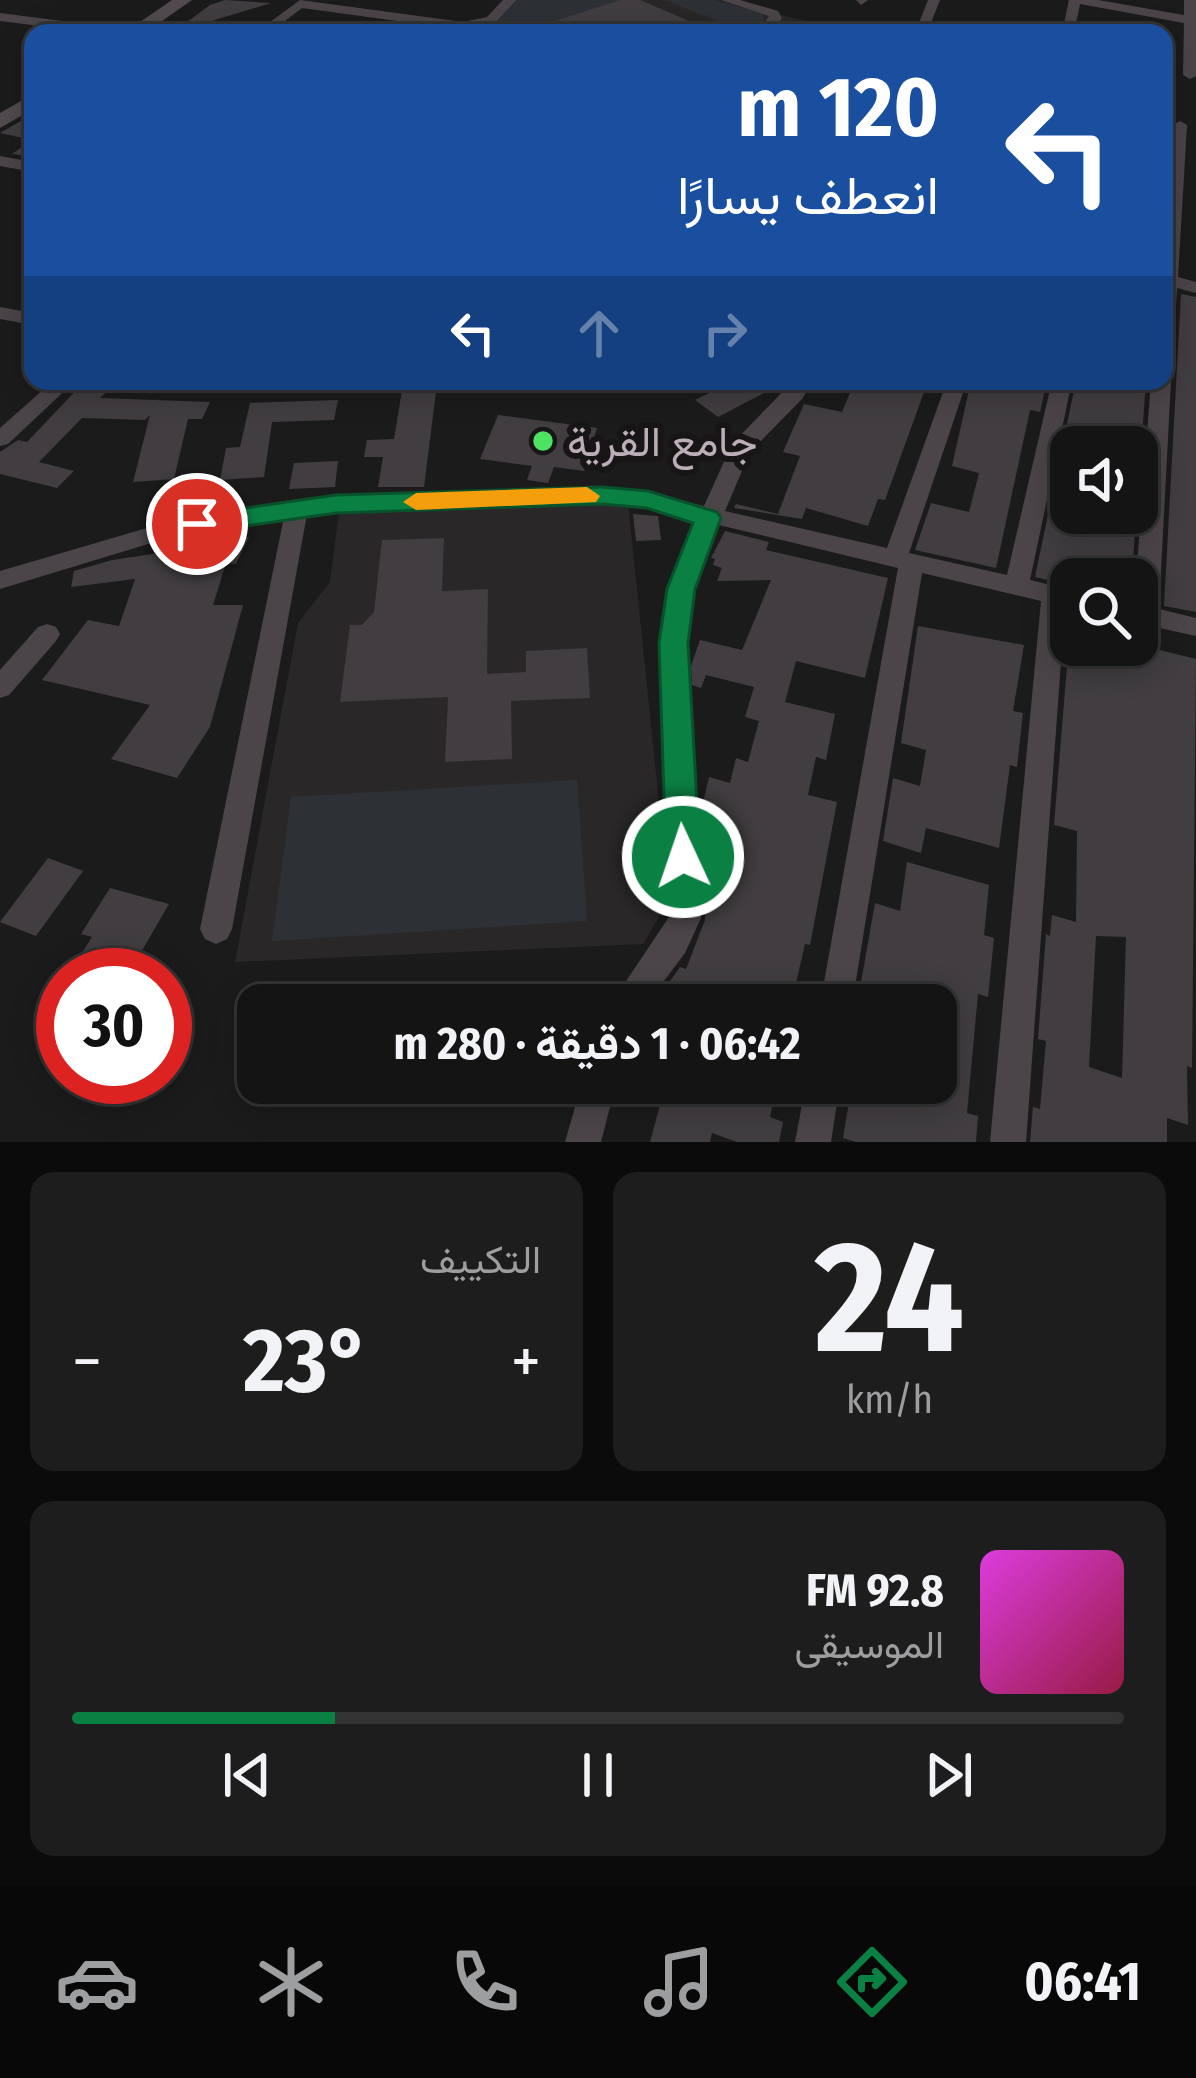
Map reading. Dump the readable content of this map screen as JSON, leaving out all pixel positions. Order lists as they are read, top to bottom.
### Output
{
  "places": ["جامع القرية"],
  "page": {
    "turn": ["120 m", "انعطف يسارًا"],
    "limit": "30",
    "trip": "06:42 · 1 دقيقة · 280 m",
    "tile": [
      ["24", "km/h"],
      "التكييف"
    ],
    "heat": ["−", "23°", "+"],
    "song": ["92.8 FM", "الموسيقى"],
    "tabs": "06:41"
  }
}
